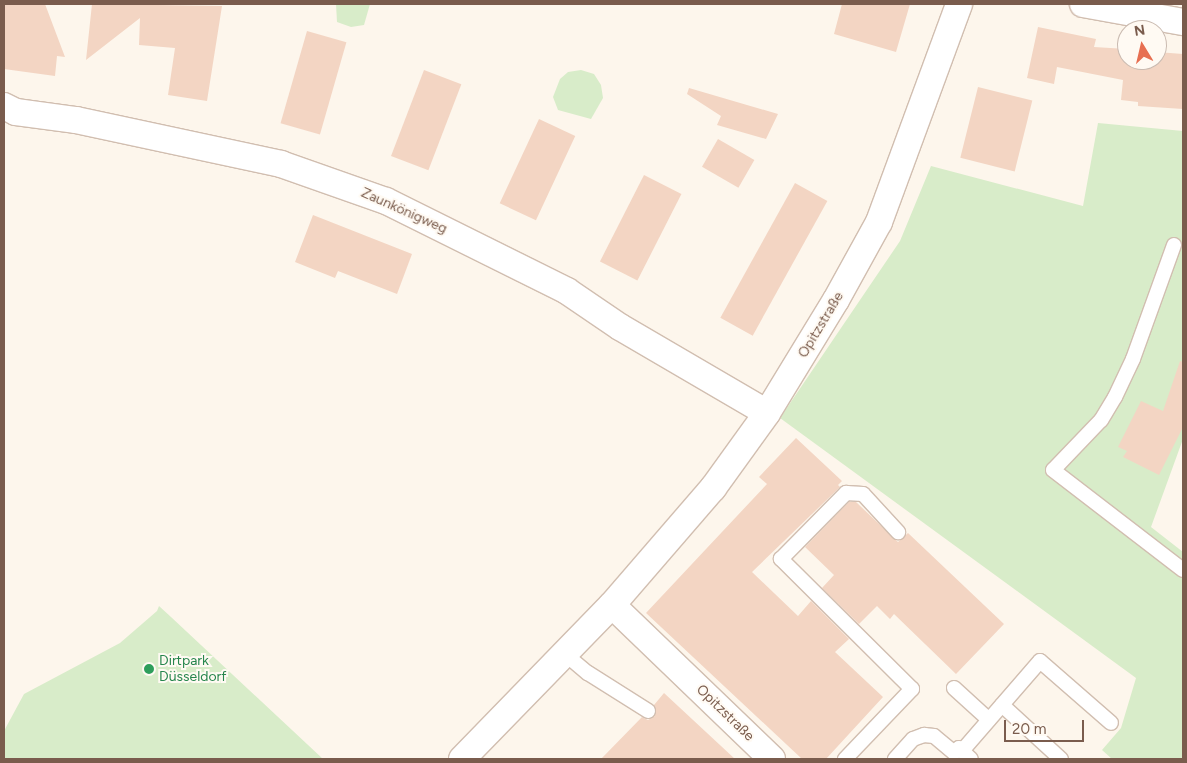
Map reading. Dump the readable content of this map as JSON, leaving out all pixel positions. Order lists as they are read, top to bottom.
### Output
{
  "streets": {
    "street": ["Zaunkönigweg", "Opitzstraße"]
  },
  "crossings": [
    ["Zaunkönigweg", "Opitzstraße"]
  ],
  "places": ["Dirtpark Düsseldorf"],
  "scale_bar": "20 m",
  "north": "top"
}
